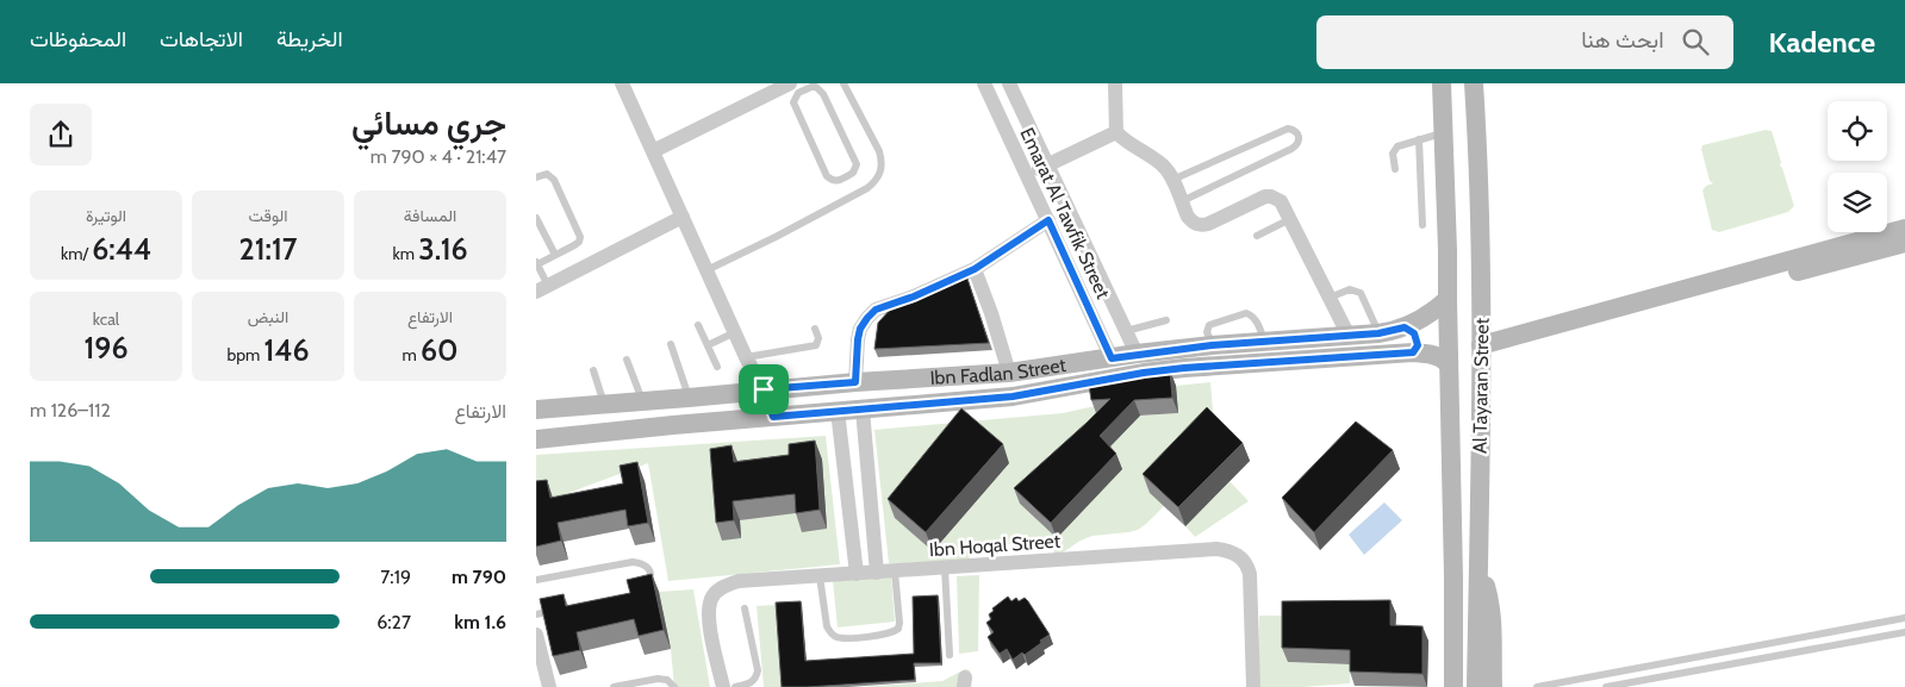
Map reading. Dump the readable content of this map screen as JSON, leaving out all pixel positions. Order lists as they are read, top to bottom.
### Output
{
  "streets": {
    "street": [
      "Emarat Al Tawfik Street",
      "Ibn Fadlan Street",
      "Al Tayaran Street",
      "Ibn Hoqal Street"
    ]
  },
  "crossings": [
    ["Emarat Al Tawfik Street", "Ibn Fadlan Street"],
    ["Ibn Fadlan Street", "Al Tayaran Street"]
  ],
  "page": {
    "header": "Kadence",
    "search": "ابحث هنا",
    "nav": ["الخريطة", "الاتجاهات", "المحفوظات"],
    "heading": ["جري مسائي", "21:47 · 4 × 790 m"],
    "stats": [
      ["المسافة", "3.16 km"],
      ["الوقت", "21:17"],
      ["الوتيرة", "6:44 /km"],
      ["الارتفاع", "60 m"],
      ["النبض", "146 bpm"],
      ["kcal", "196"]
    ],
    "chart": ["الارتفاع", "112–126 m"],
    "list": [
      {
        "name": "790 m",
        "note": "7:19"
      },
      {
        "name": "1.6 km",
        "note": "6:27"
      }
    ]
  }
}
